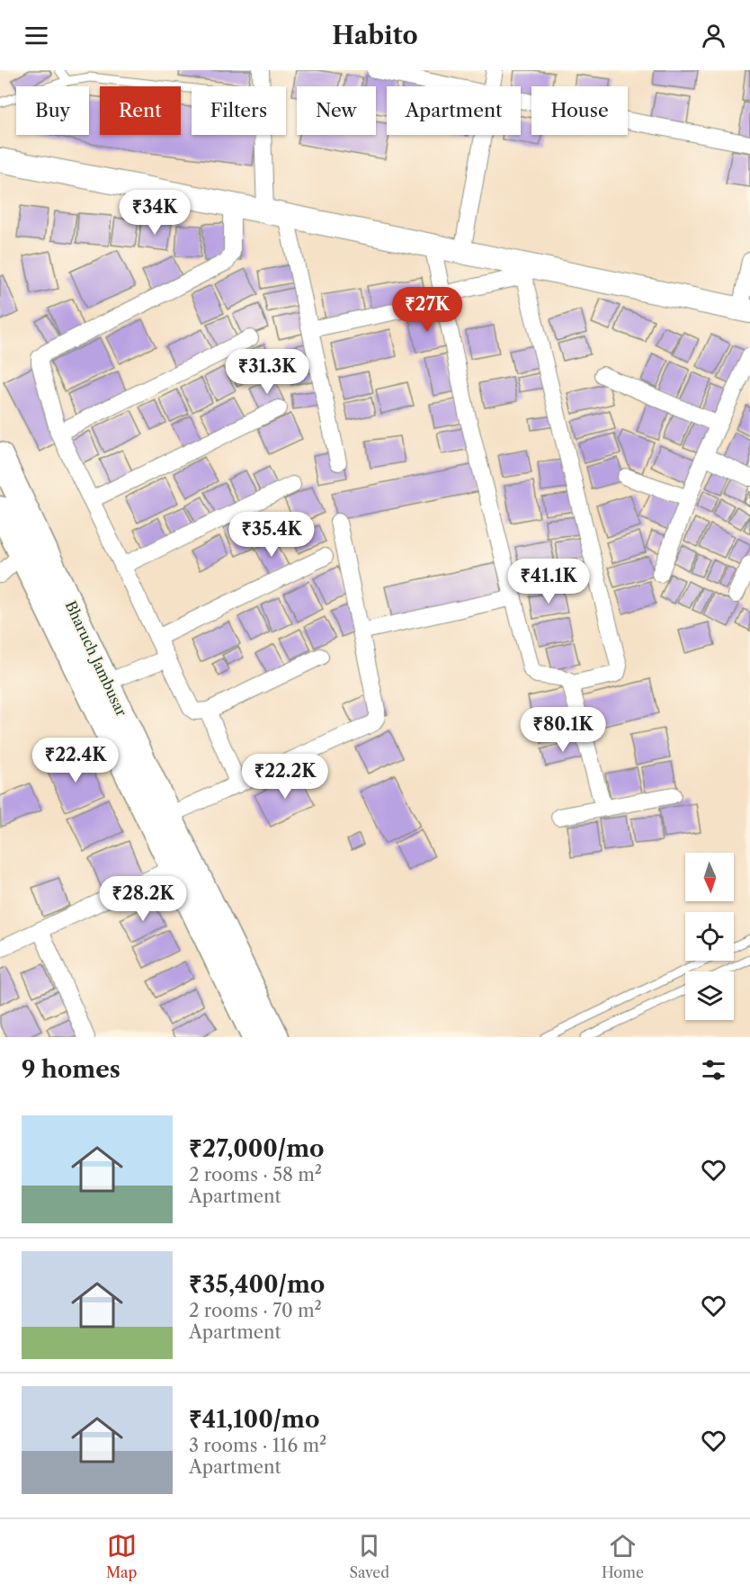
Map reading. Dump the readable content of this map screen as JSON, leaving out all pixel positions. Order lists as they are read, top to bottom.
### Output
{
  "streets": {
    "main road": ["Bharuch Jambusar"]
  },
  "north": "bottom",
  "page": {
    "header": "Habito",
    "chip": [
      "Buy",
      "Rent",
      "Filters",
      "New",
      "Apartment",
      "House"
    ],
    "price": [
      "₹34K",
      "₹27K",
      "₹31.3K",
      "₹35.4K",
      "₹41.1K",
      "₹80.1K",
      "₹22.4K",
      "₹22.2K",
      "₹28.2K"
    ],
    "heading": "9 homes",
    "list": [
      {
        "name": "₹27,000/mo",
        "note": "2 rooms · 58 m² · Apartment"
      },
      {
        "name": "₹35,400/mo",
        "note": "2 rooms · 70 m² · Apartment"
      },
      {
        "name": "₹41,100/mo",
        "note": "3 rooms · 116 m² · Apartment"
      }
    ],
    "tabs": ["Map", "Saved", "Home"]
  }
}
